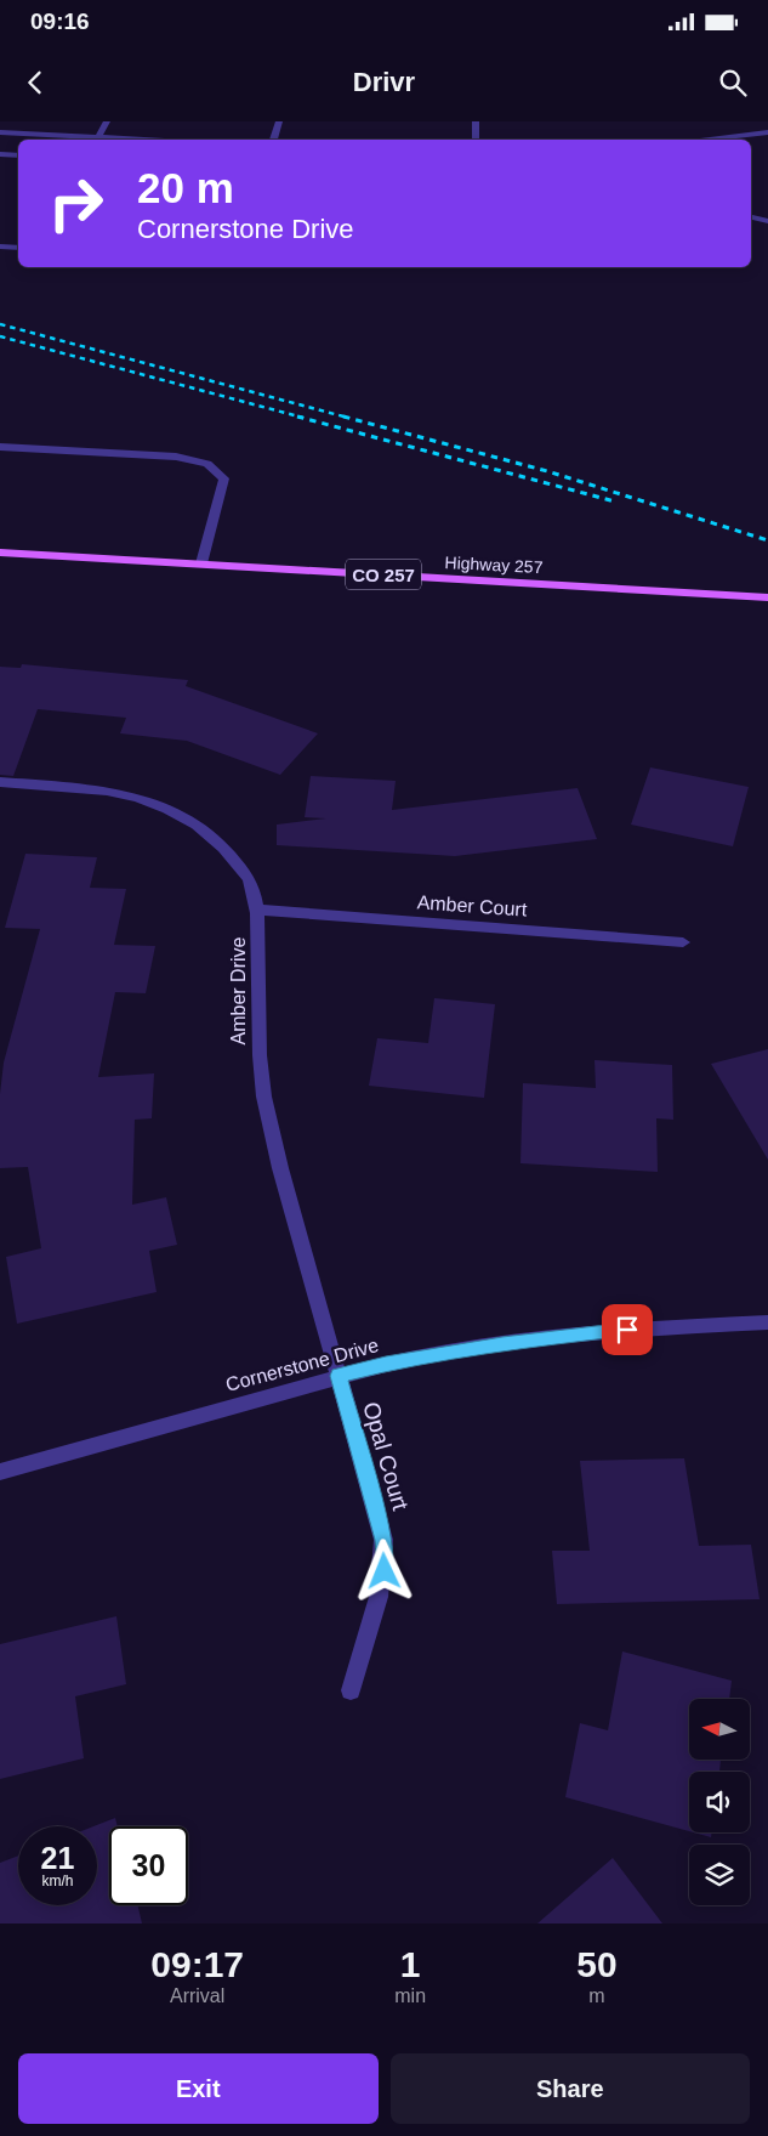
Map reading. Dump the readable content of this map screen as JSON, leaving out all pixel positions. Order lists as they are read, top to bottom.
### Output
{
  "streets": {
    "main road": ["Highway 257", "CO 257"],
    "street": [
      "Amber Court",
      "Amber Drive",
      "Cornerstone Drive",
      "Opal Court"
    ]
  },
  "crossings": [
    ["Amber Court", "Amber Drive"],
    ["Amber Drive", "Cornerstone Drive"],
    ["Amber Drive", "Opal Court"],
    ["Cornerstone Drive", "Opal Court"]
  ],
  "north": "left",
  "page": {
    "status": "09:16",
    "header": "Drivr",
    "turn": ["20 m", "Cornerstone Drive"],
    "speed": "21 km/h",
    "limit": "30",
    "eta": [
      "09:17",
      "Arrival",
      "1",
      "min",
      "50",
      "m"
    ],
    "buttons": ["Exit", "Share"]
  }
}
